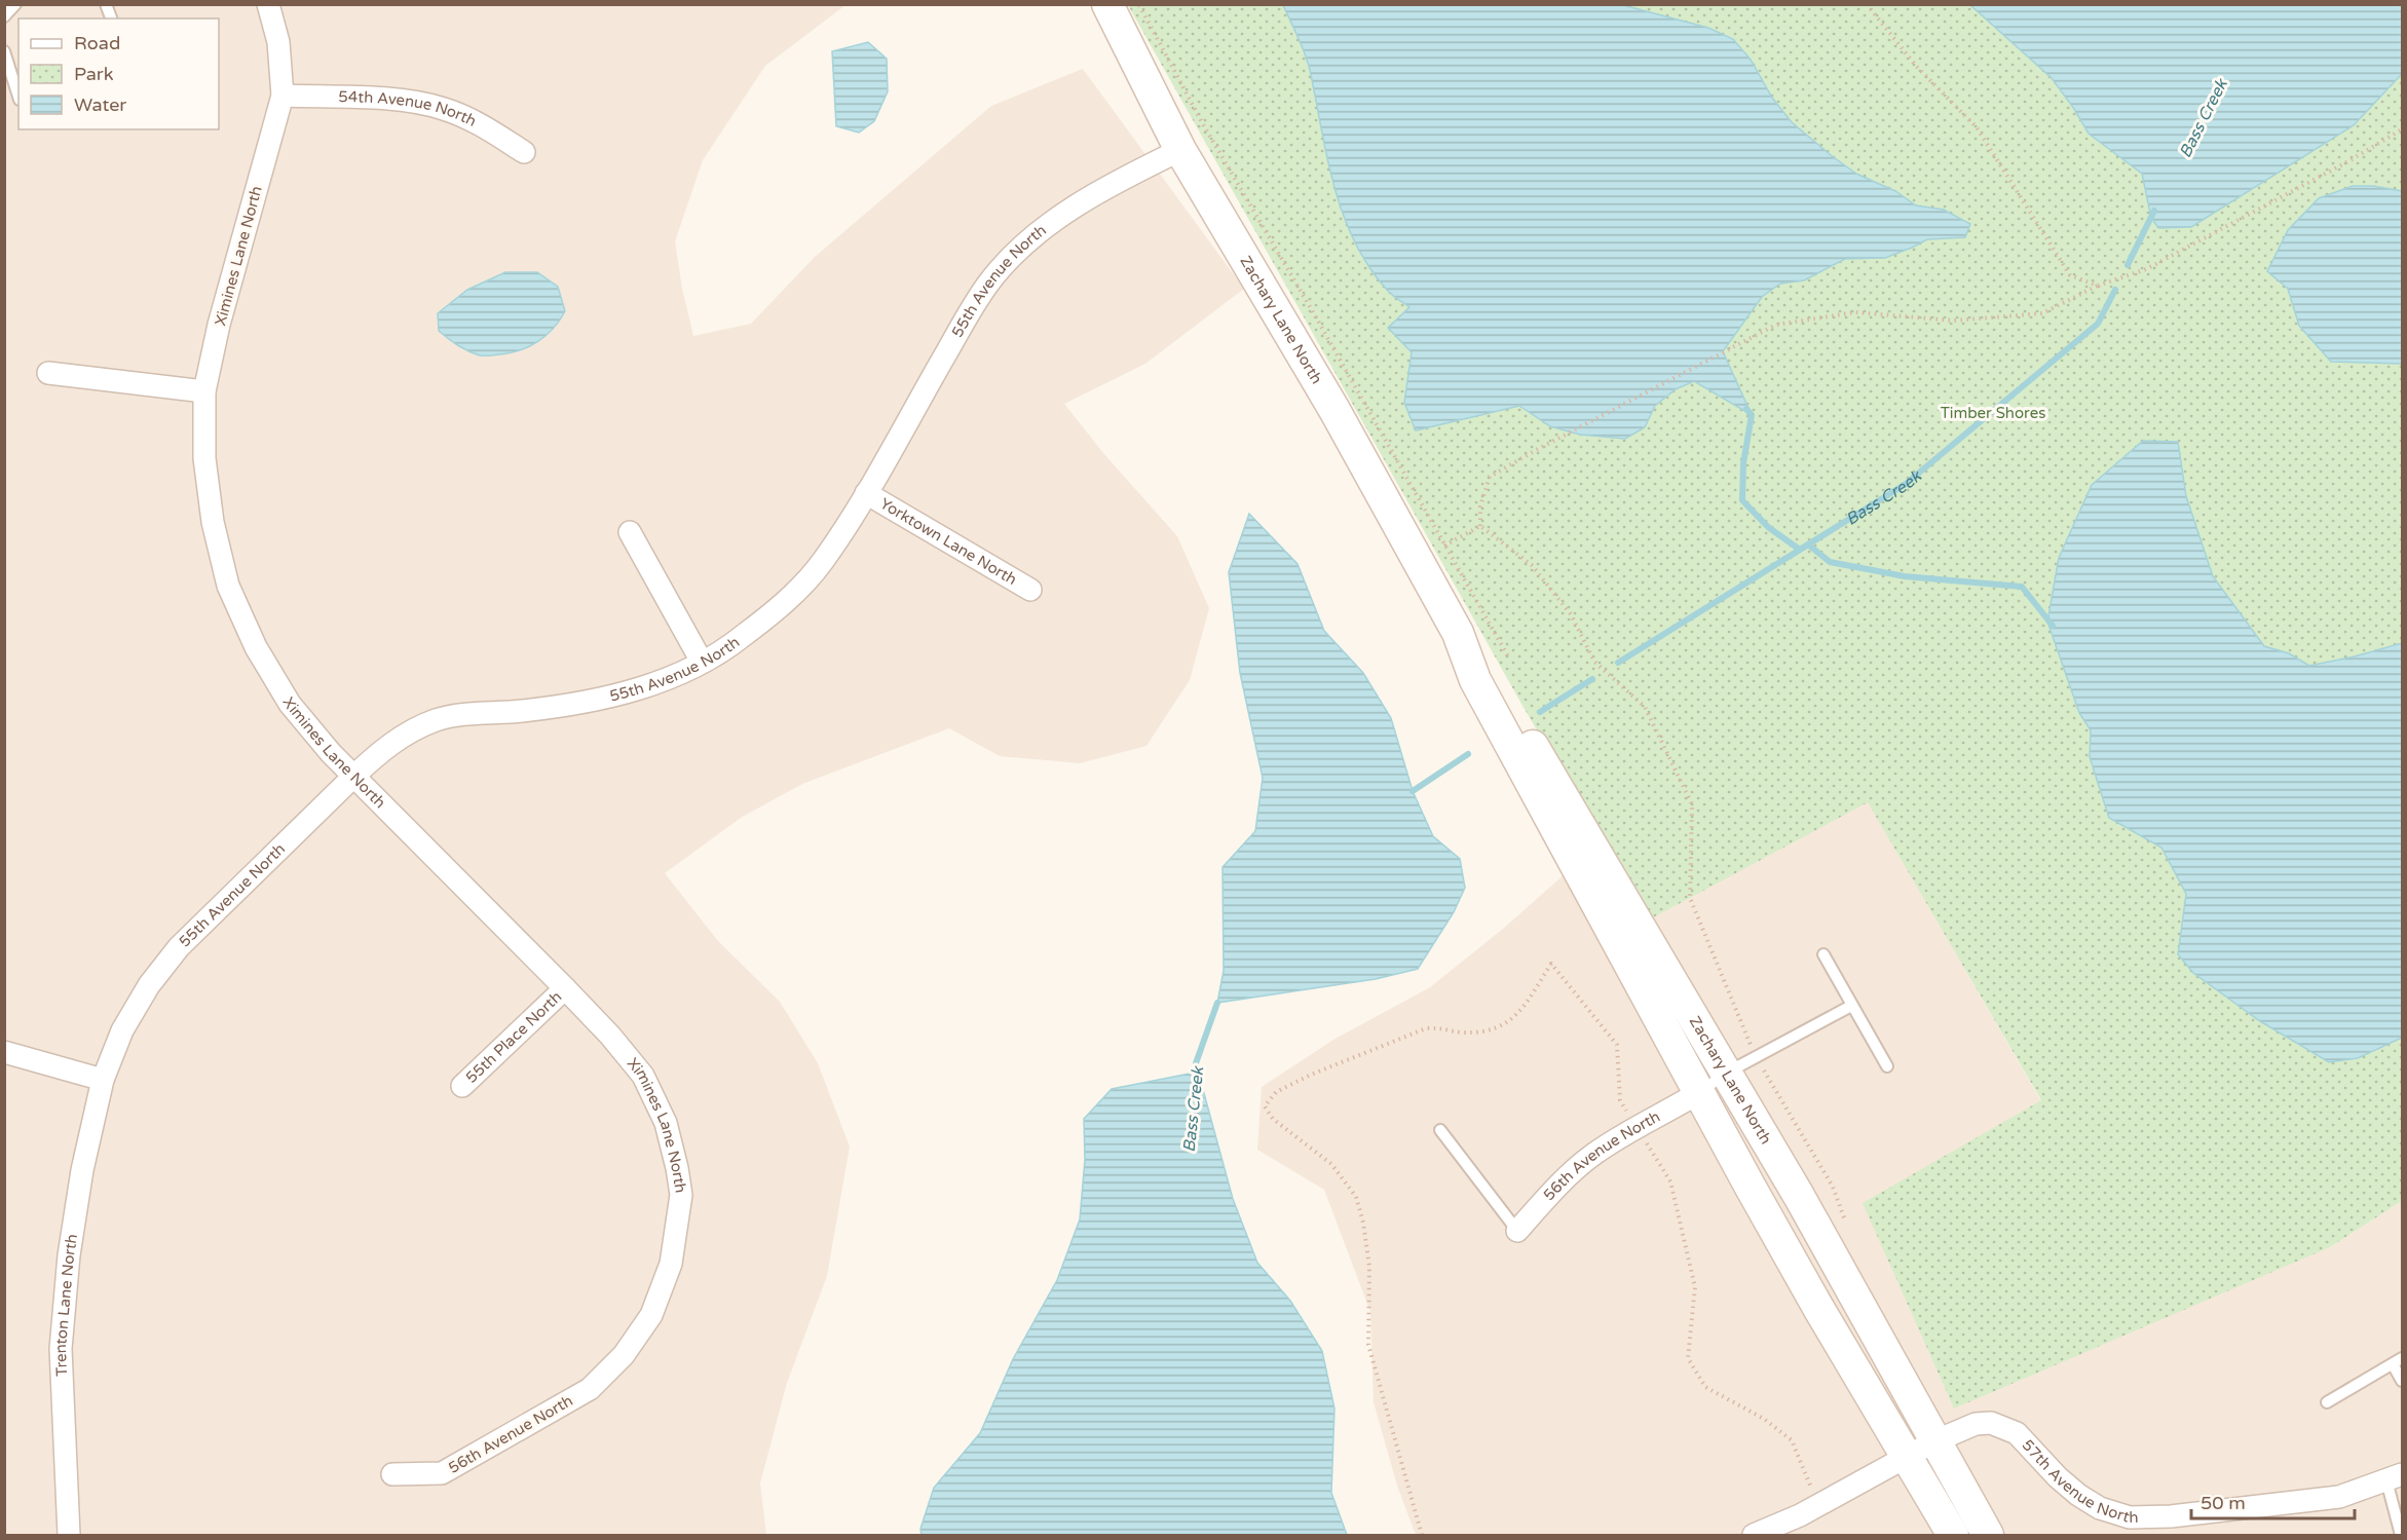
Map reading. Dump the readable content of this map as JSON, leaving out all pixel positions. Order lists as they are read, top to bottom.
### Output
{
  "streets": {
    "street": [
      "54th Avenue North",
      "Ximines Lane North",
      "55th Avenue North",
      "Zachary Lane North",
      "Yorktown Lane North",
      "55th Place North",
      "56th Avenue North",
      "Trenton Lane North",
      "57th Avenue North"
    ]
  },
  "crossings": [
    ["54th Avenue North", "Ximines Lane North"],
    ["Ximines Lane North", "55th Avenue North"],
    ["Ximines Lane North", "55th Place North"],
    ["Ximines Lane North", "56th Avenue North"],
    ["55th Avenue North", "Zachary Lane North"],
    ["55th Avenue North", "Yorktown Lane North"],
    ["55th Avenue North", "Trenton Lane North"],
    ["Zachary Lane North", "56th Avenue North"],
    ["Zachary Lane North", "57th Avenue North"]
  ],
  "water": ["Bass Creek"],
  "parks": ["Timber Shores"],
  "legend": ["Road", "Park", "Water"],
  "scale_bar": "50 m"
}
